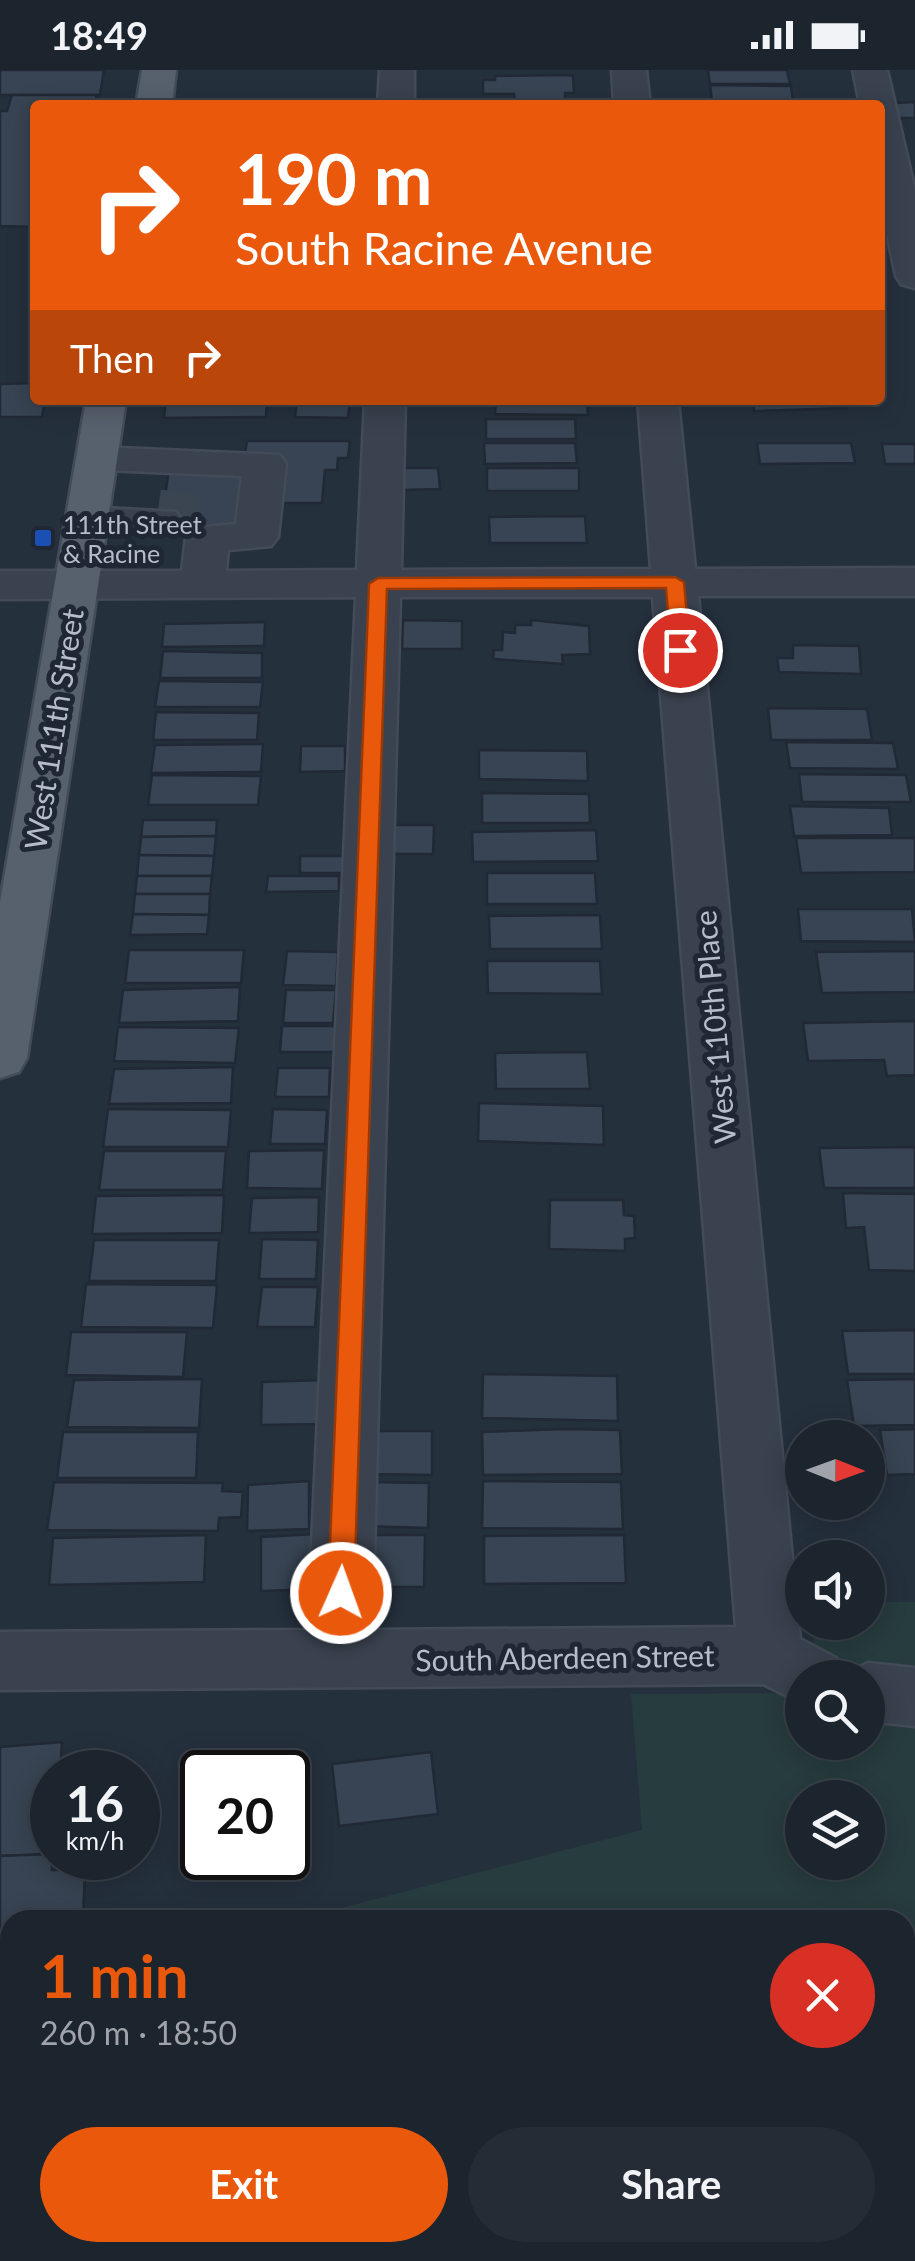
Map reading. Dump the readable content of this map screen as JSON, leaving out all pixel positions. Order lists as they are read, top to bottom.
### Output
{
  "streets": {
    "main road": ["West 111th Street"],
    "street": ["West 110th Place", "South Aberdeen Street"]
  },
  "places": {
    "transit": ["111th Street & Racine"]
  },
  "north": "right",
  "page": {
    "status": "18:49",
    "turn": ["190 m", "South Racine Avenue"],
    "then": "Then",
    "speed": "16 km/h",
    "limit": "20",
    "heading": ["1 min", "260 m · 18:50"],
    "buttons": ["Exit", "Share"]
  }
}
